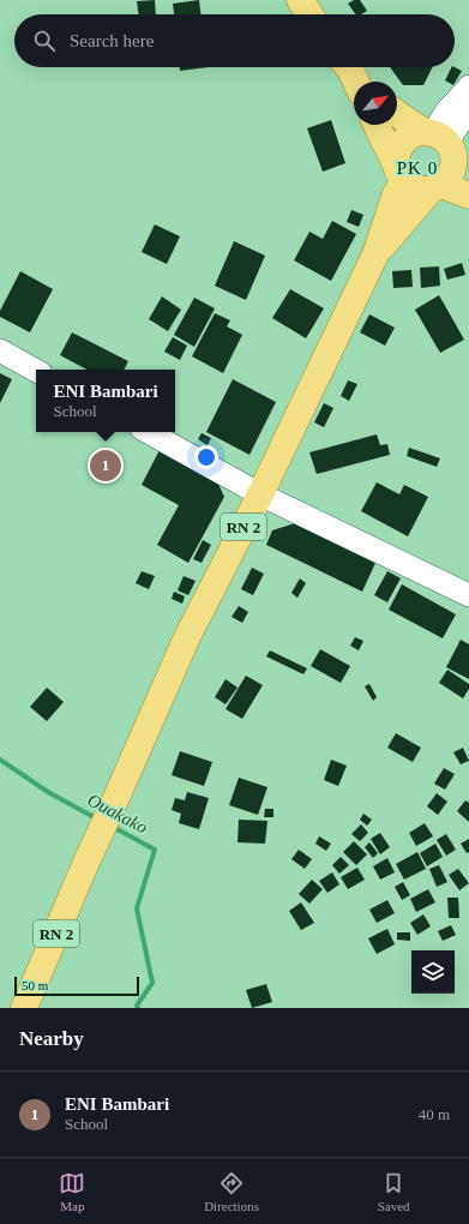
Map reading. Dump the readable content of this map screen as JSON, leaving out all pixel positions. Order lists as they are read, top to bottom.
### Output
{
  "streets": {
    "main road": ["RN 2"]
  },
  "districts": ["PK 0"],
  "water": ["Ouakako"],
  "scale_bar": "50 m",
  "north": "top right",
  "page": {
    "search": "Search here",
    "popup": ["ENI Bambari", "School"],
    "pins": "1",
    "scale": "50 m",
    "heading": "Nearby",
    "list": [
      {
        "mark": "1",
        "name": "ENI Bambari",
        "note": "School",
        "value": "40 m"
      }
    ],
    "nav": ["Map", "Directions", "Saved"]
  }
}
